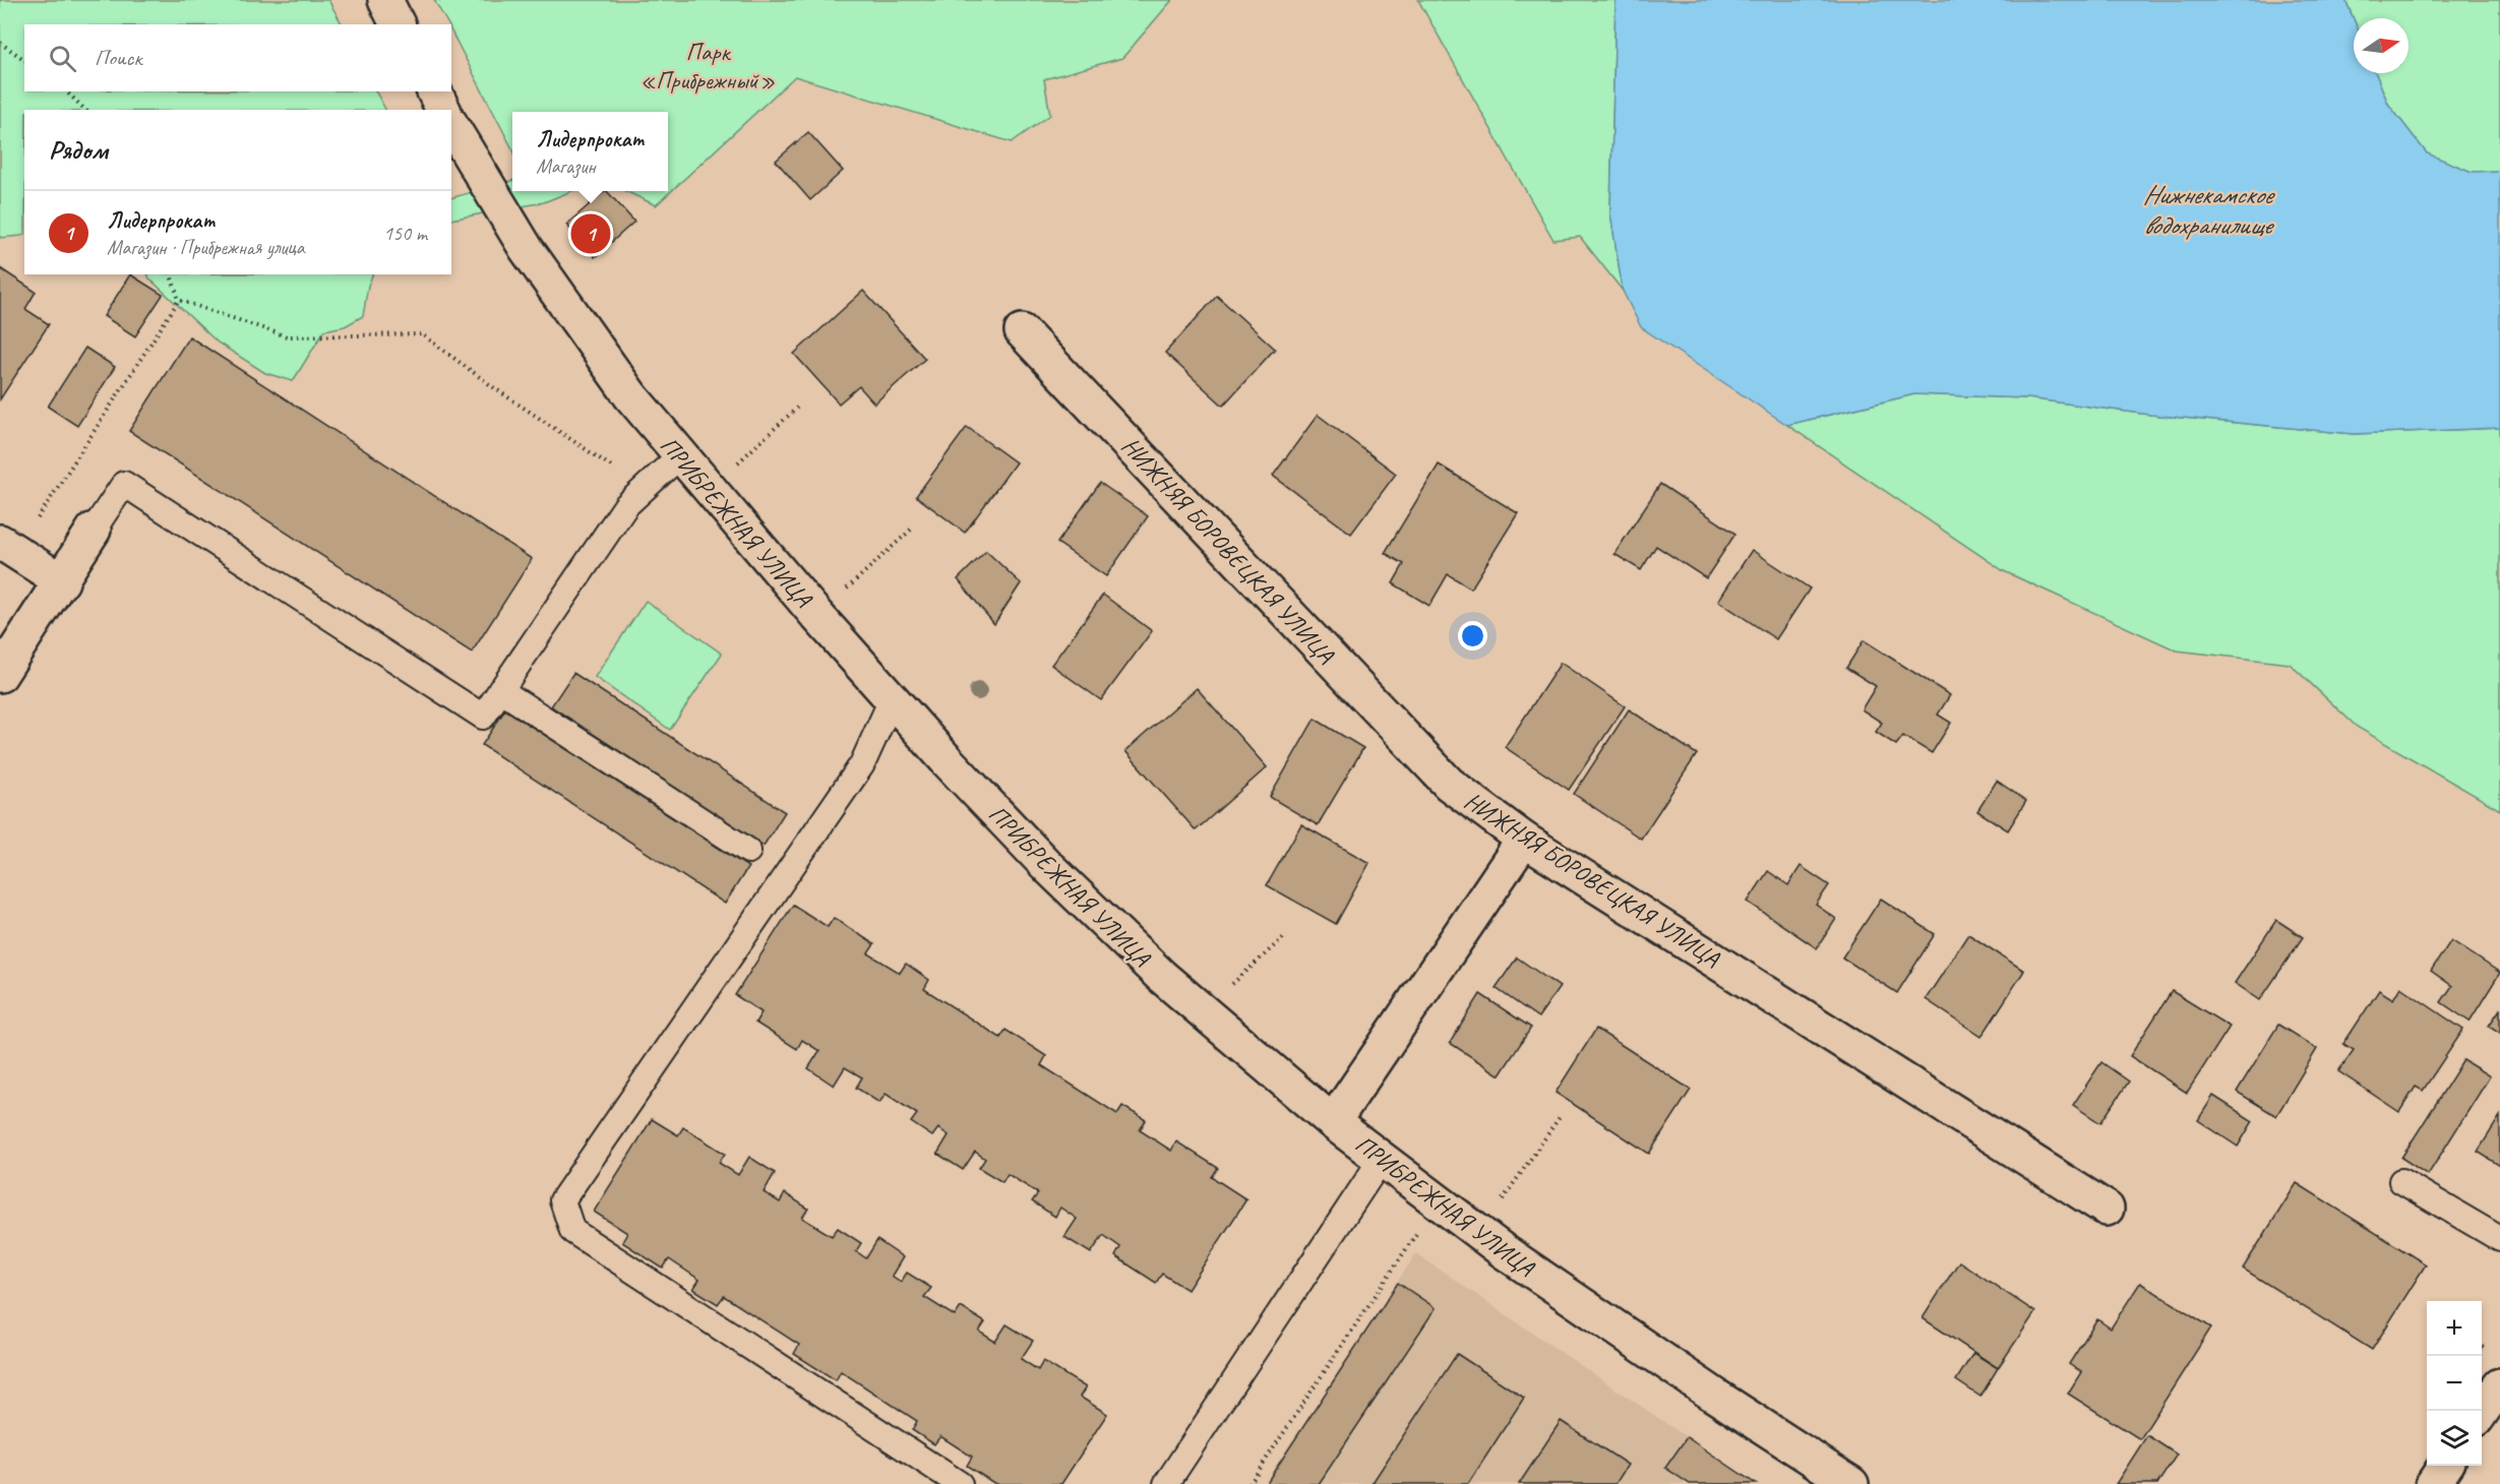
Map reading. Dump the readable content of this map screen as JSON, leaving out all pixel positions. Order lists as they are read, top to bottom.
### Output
{
  "streets": {
    "street": ["ПРИБРЕЖНАЯ УЛИЦА", "НИЖНЯЯ БОРОВЕЦКАЯ УЛИЦА"]
  },
  "water": ["Нижнекамское водохранилище"],
  "parks": ["Парк «Прибрежный»"],
  "north": "right",
  "page": {
    "search": "Поиск",
    "heading": "Рядом",
    "popup": ["Лидерпрокат", "Магазин"],
    "list": [
      {
        "mark": "1",
        "name": "Лидерпрокат",
        "note": "Магазин · Прибрежная улица",
        "value": "150 m"
      }
    ],
    "pins": "1",
    "map_buttons": ["+", "−"]
  }
}
